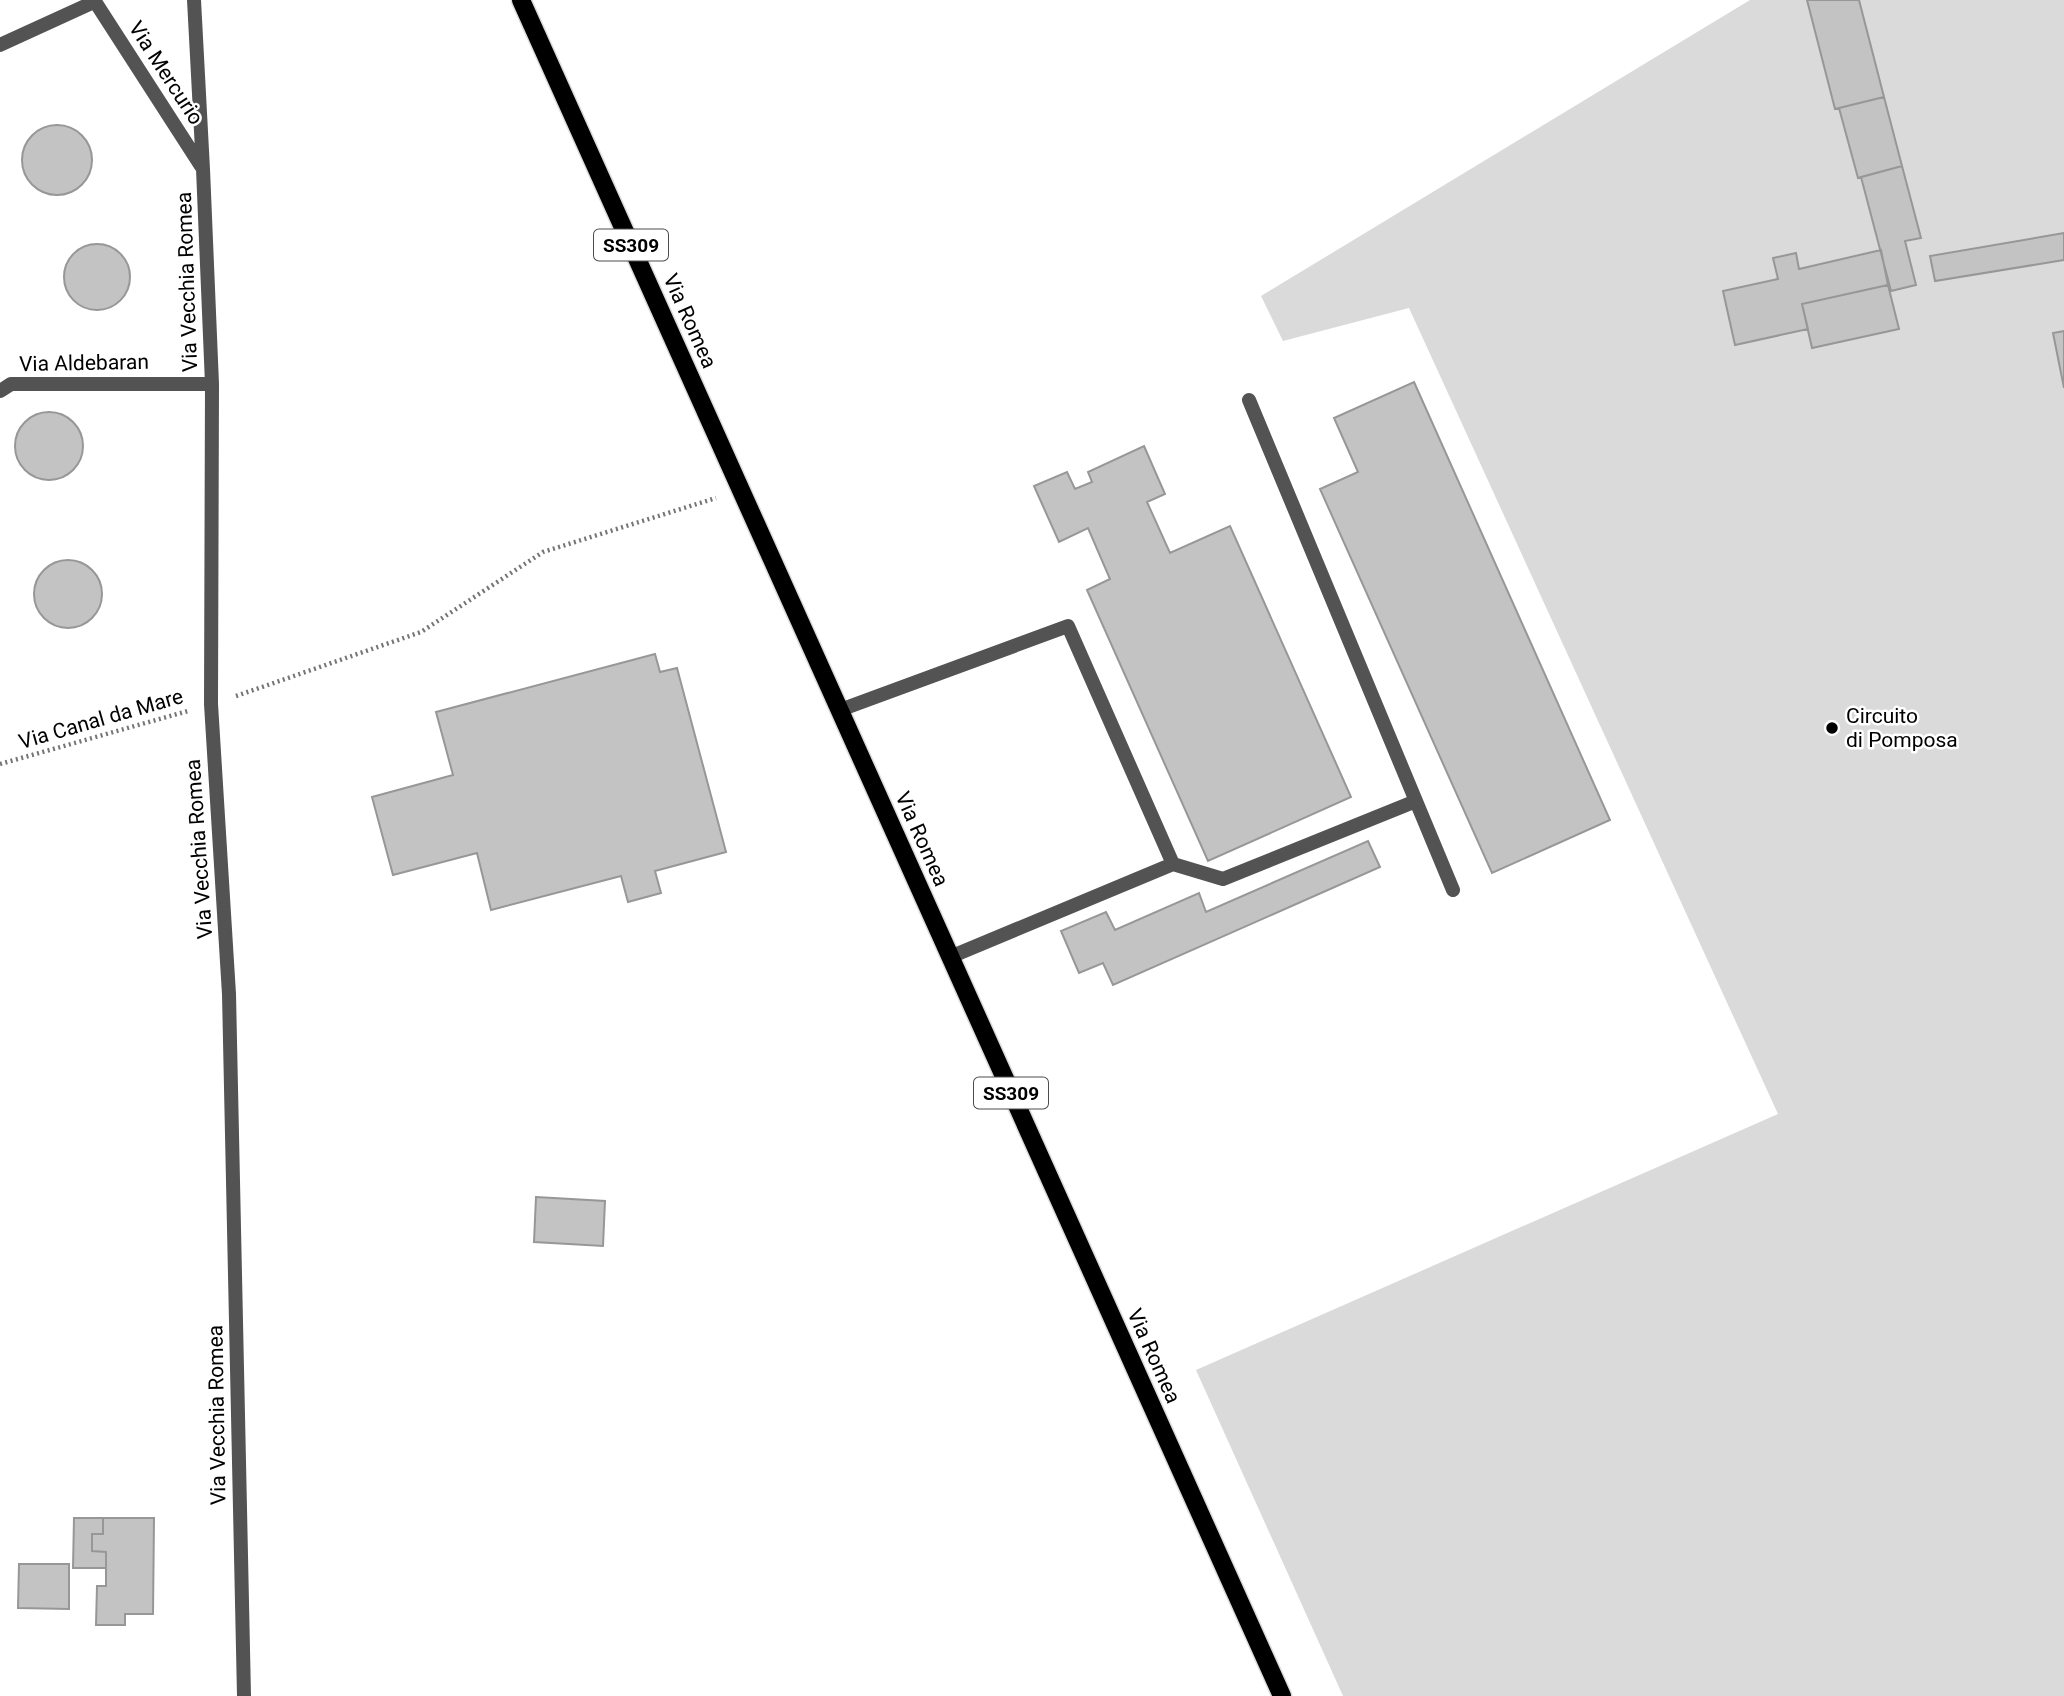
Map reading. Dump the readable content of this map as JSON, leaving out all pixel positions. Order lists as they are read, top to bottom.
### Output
{
  "streets": {
    "main road": ["SS309", "Via Romea"],
    "street": ["Via Mercurio", "Via Vecchia Romea", "Via Aldebaran"],
    "path": ["Via Canal da Mare"]
  },
  "crossings": [
    ["Via Mercurio", "Via Vecchia Romea"],
    ["Via Vecchia Romea", "Via Aldebaran"],
    ["Via Vecchia Romea", "Via Canal da Mare"],
    ["Via Romea", "Via Canal da Mare"]
  ],
  "places": ["Circuito di Pomposa"]
}
